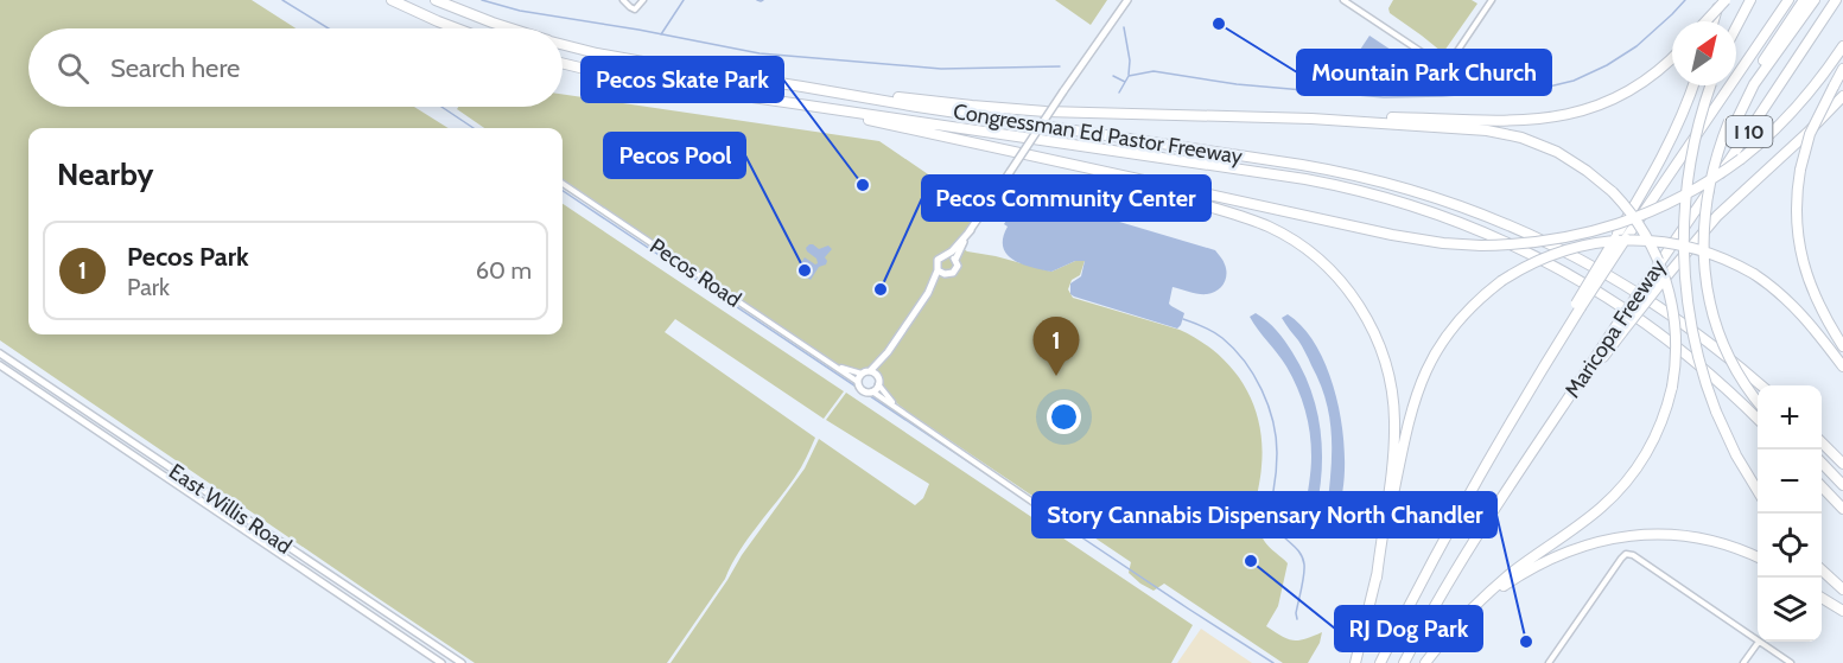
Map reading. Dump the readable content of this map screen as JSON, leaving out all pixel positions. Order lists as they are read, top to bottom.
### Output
{
  "streets": {
    "highway": ["I 10", "Congressman Ed Pastor Freeway", "Maricopa Freeway"],
    "main road": ["East Willis Road"],
    "street": ["Pecos Road"]
  },
  "places": [
    "Mountain Park Church",
    "Pecos Skate Park",
    "Pecos Pool",
    "Pecos Community Center",
    "RJ Dog Park",
    "Story Cannabis Dispensary North Chandler"
  ],
  "north": "top right",
  "page": {
    "search": "Search here",
    "heading": "Nearby",
    "list": [
      {
        "mark": "1",
        "name": "Pecos Park",
        "note": "Park",
        "value": "60 m"
      }
    ],
    "pins": "1",
    "map_buttons": ["+", "−"]
  }
}
